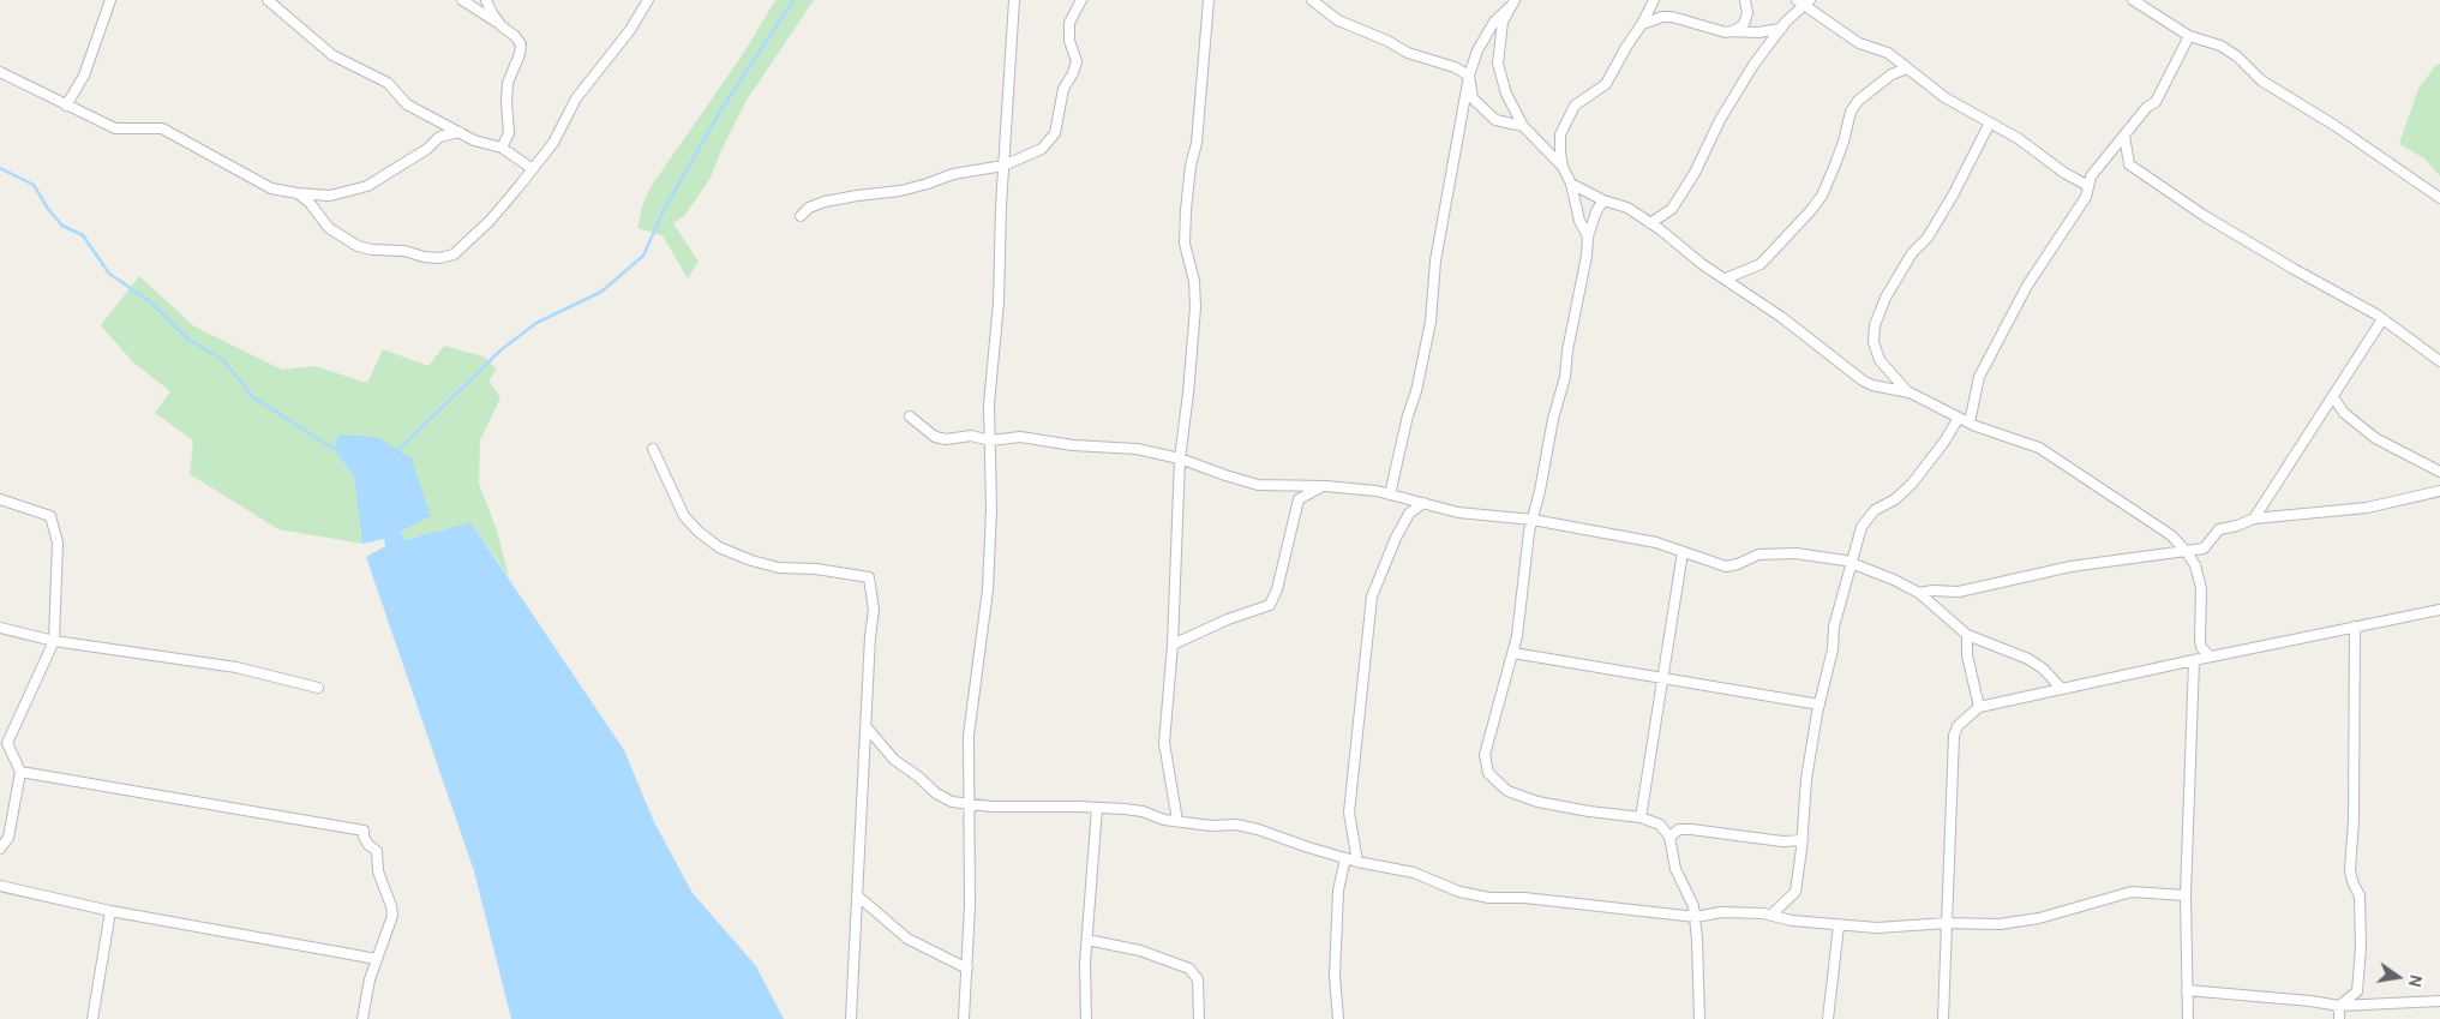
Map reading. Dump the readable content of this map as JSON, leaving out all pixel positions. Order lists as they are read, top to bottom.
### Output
{
  "north": "right"
}
